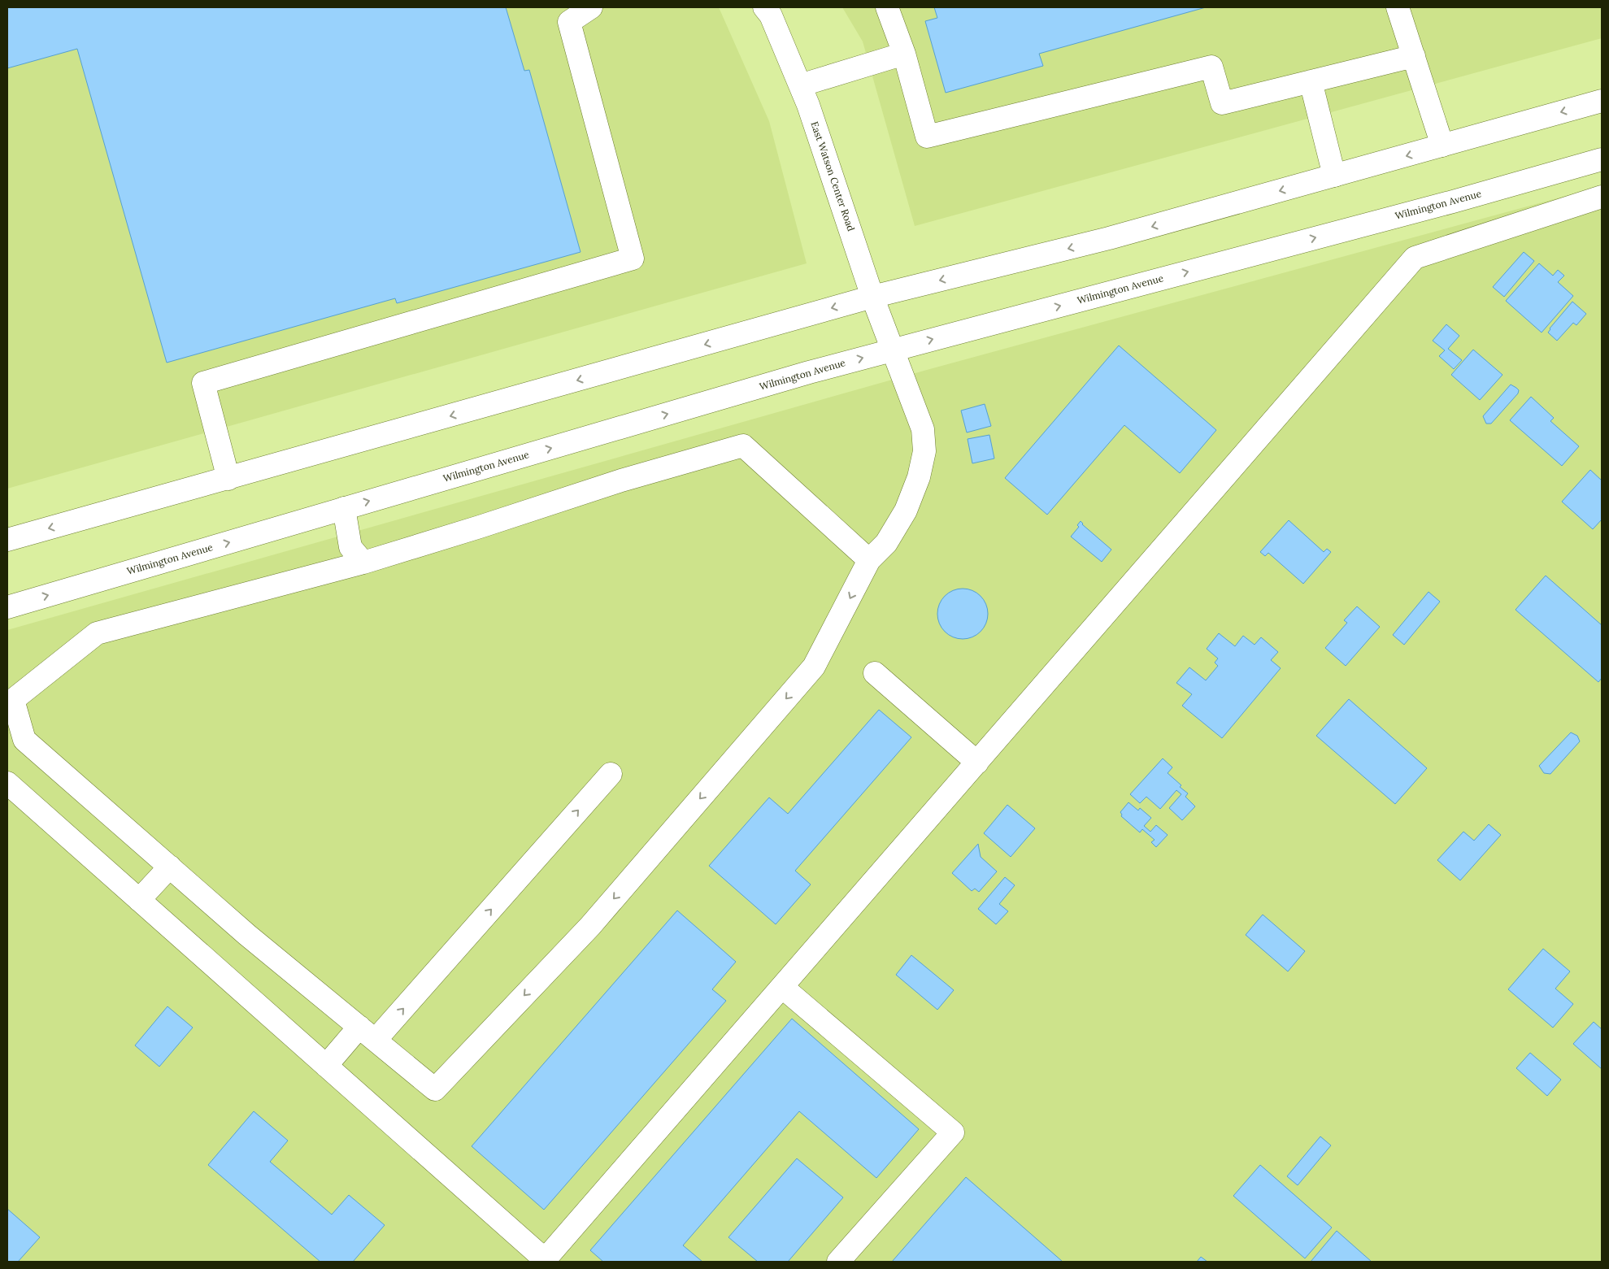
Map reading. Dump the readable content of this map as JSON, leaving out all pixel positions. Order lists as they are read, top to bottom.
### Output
{
  "streets": {
    "main road": ["East Watson Center Road", "Wilmington Avenue"]
  },
  "crossings": [
    ["East Watson Center Road", "Wilmington Avenue"]
  ]
}
